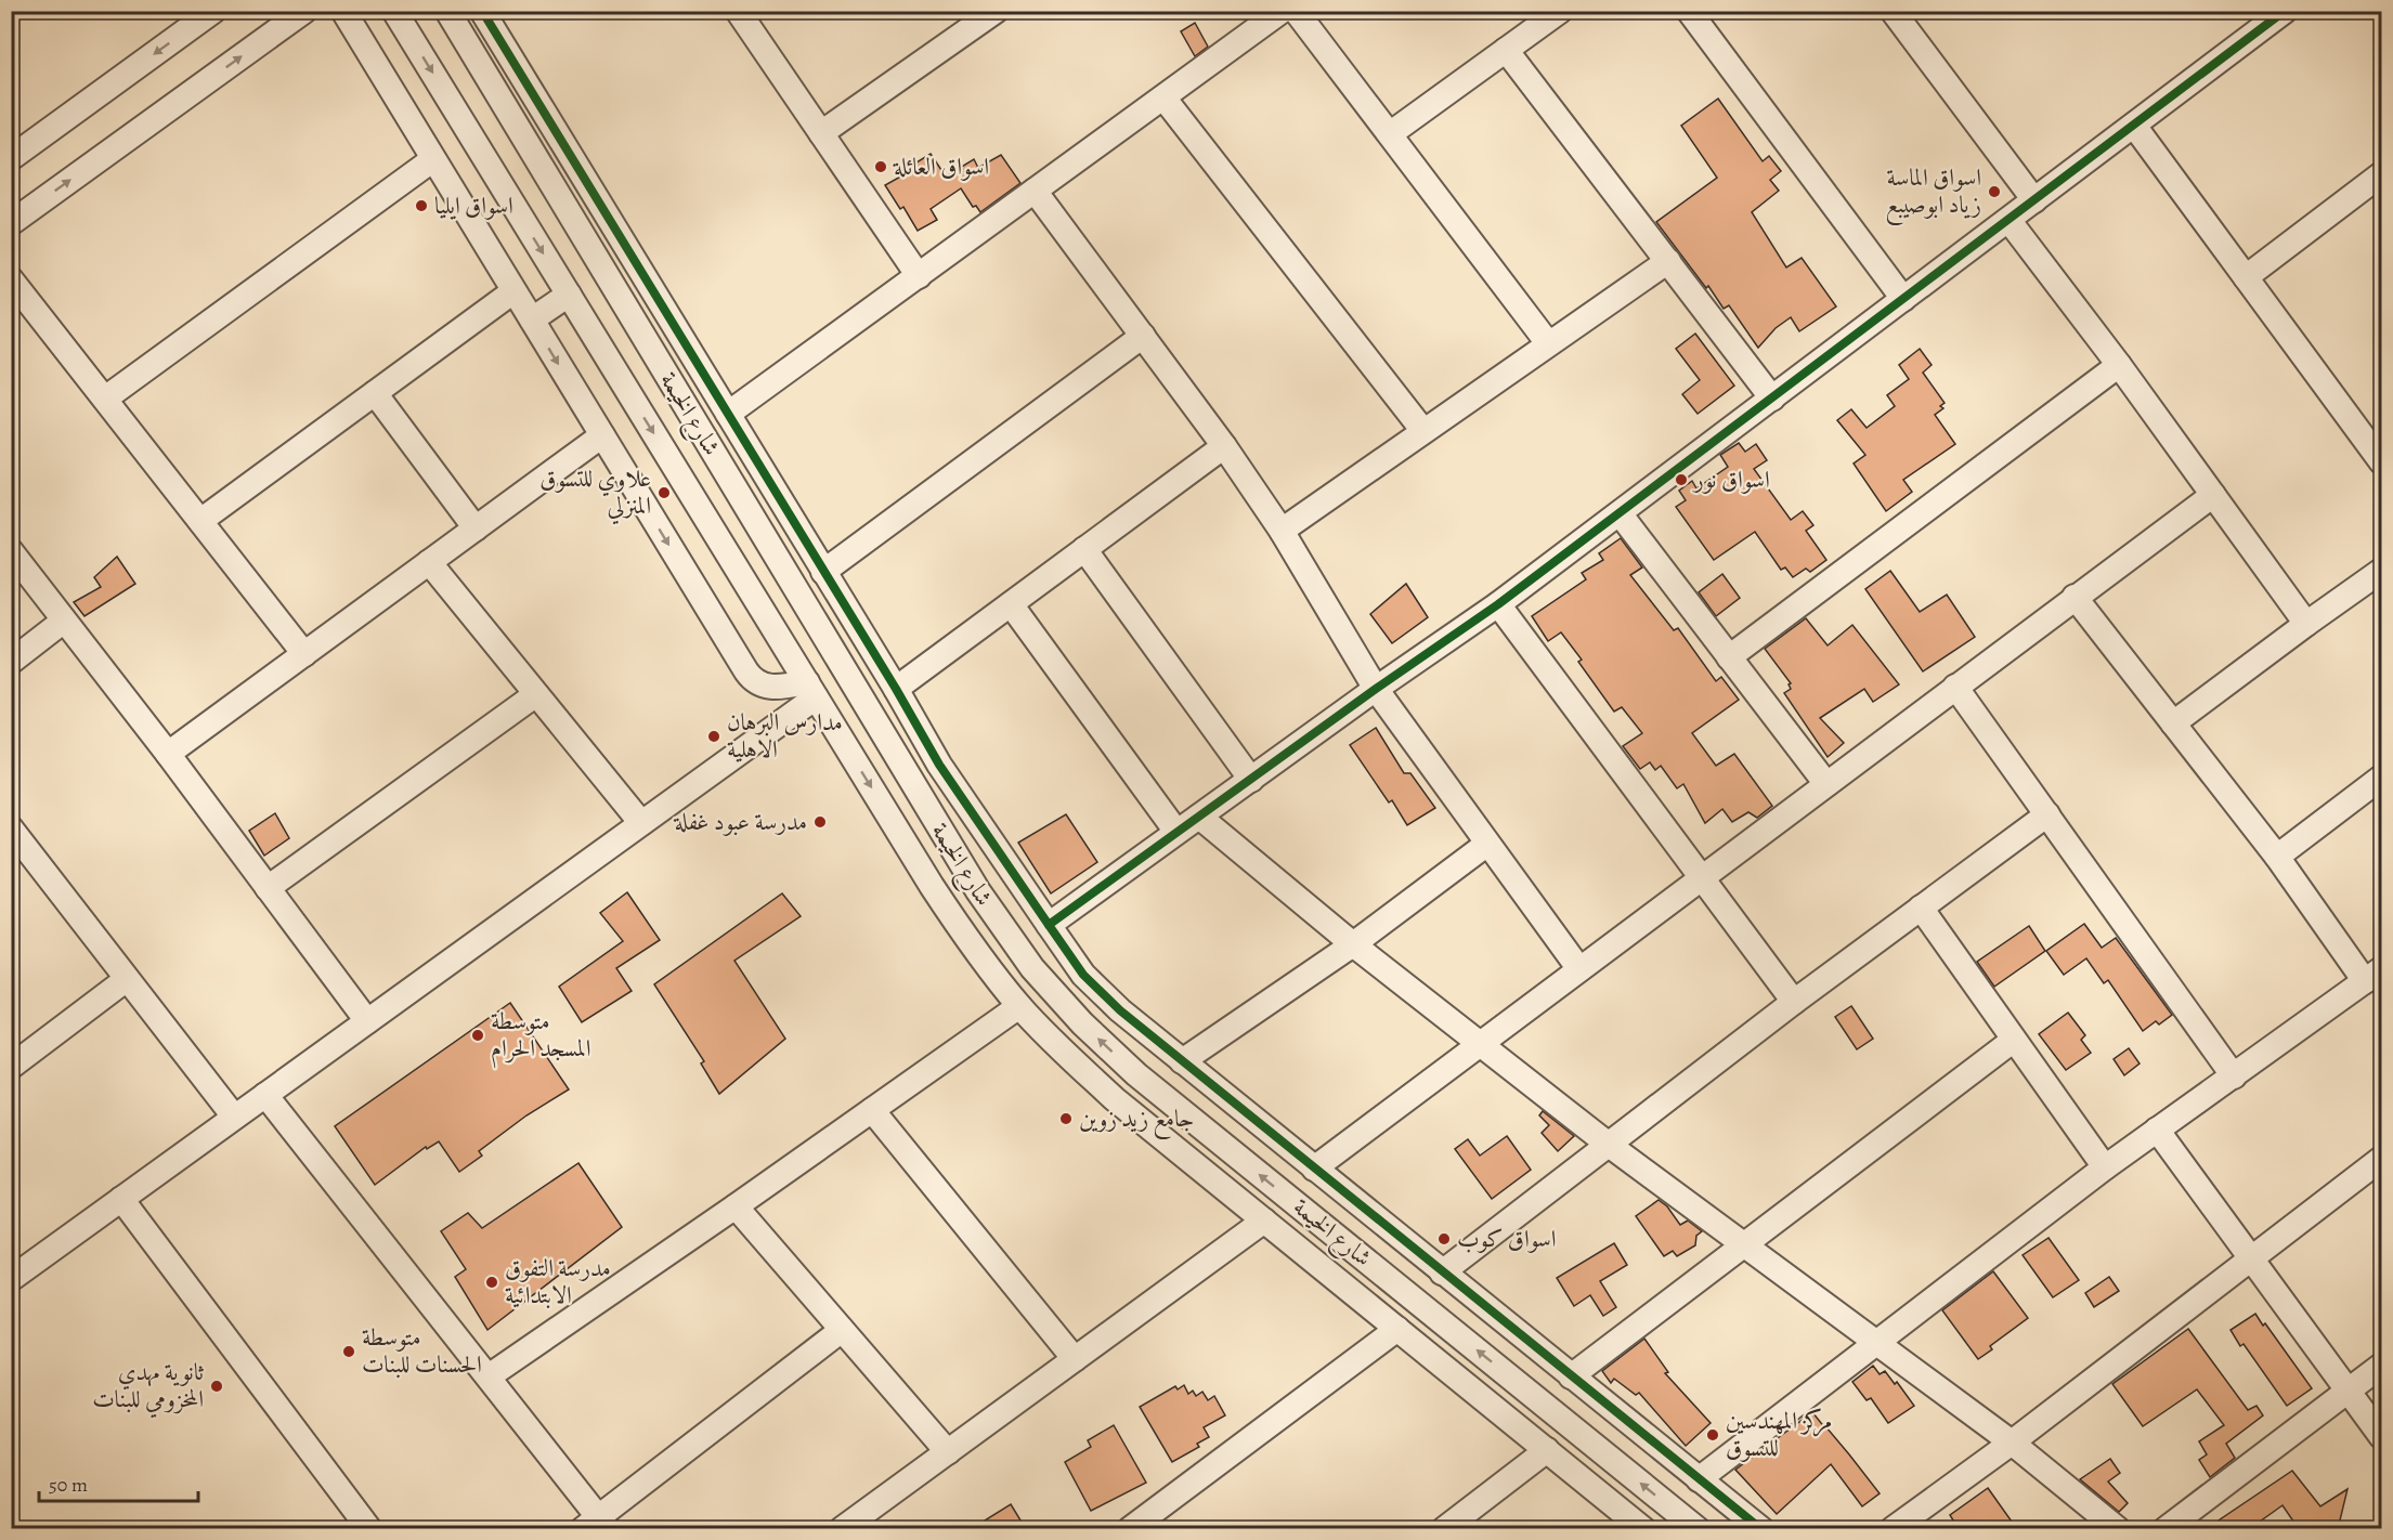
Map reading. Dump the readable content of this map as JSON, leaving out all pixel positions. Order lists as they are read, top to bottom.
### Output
{
  "streets": {
    "street": ["شارع الخيمة"]
  },
  "places": [
    "اسواق العائلة",
    "اسواق الماسة زياد ابوصيبع",
    "اسواق ايليا",
    "اسواق نور",
    "علاوي للتسوق المنزلي",
    "مدارس البرهان الاهلية",
    "مدرسة عبود غفلة",
    "متوسطة المسجد الحرام",
    "جامع زيد زوين",
    "اسواق كوب",
    "مدرسة التفوق الابتدائية",
    "متوسطة الحسنات للبنات",
    "ثانوية مهدي المخزومي للبنات",
    "مركز المهندسين للتسوق"
  ],
  "scale_bar": "50 m"
}
